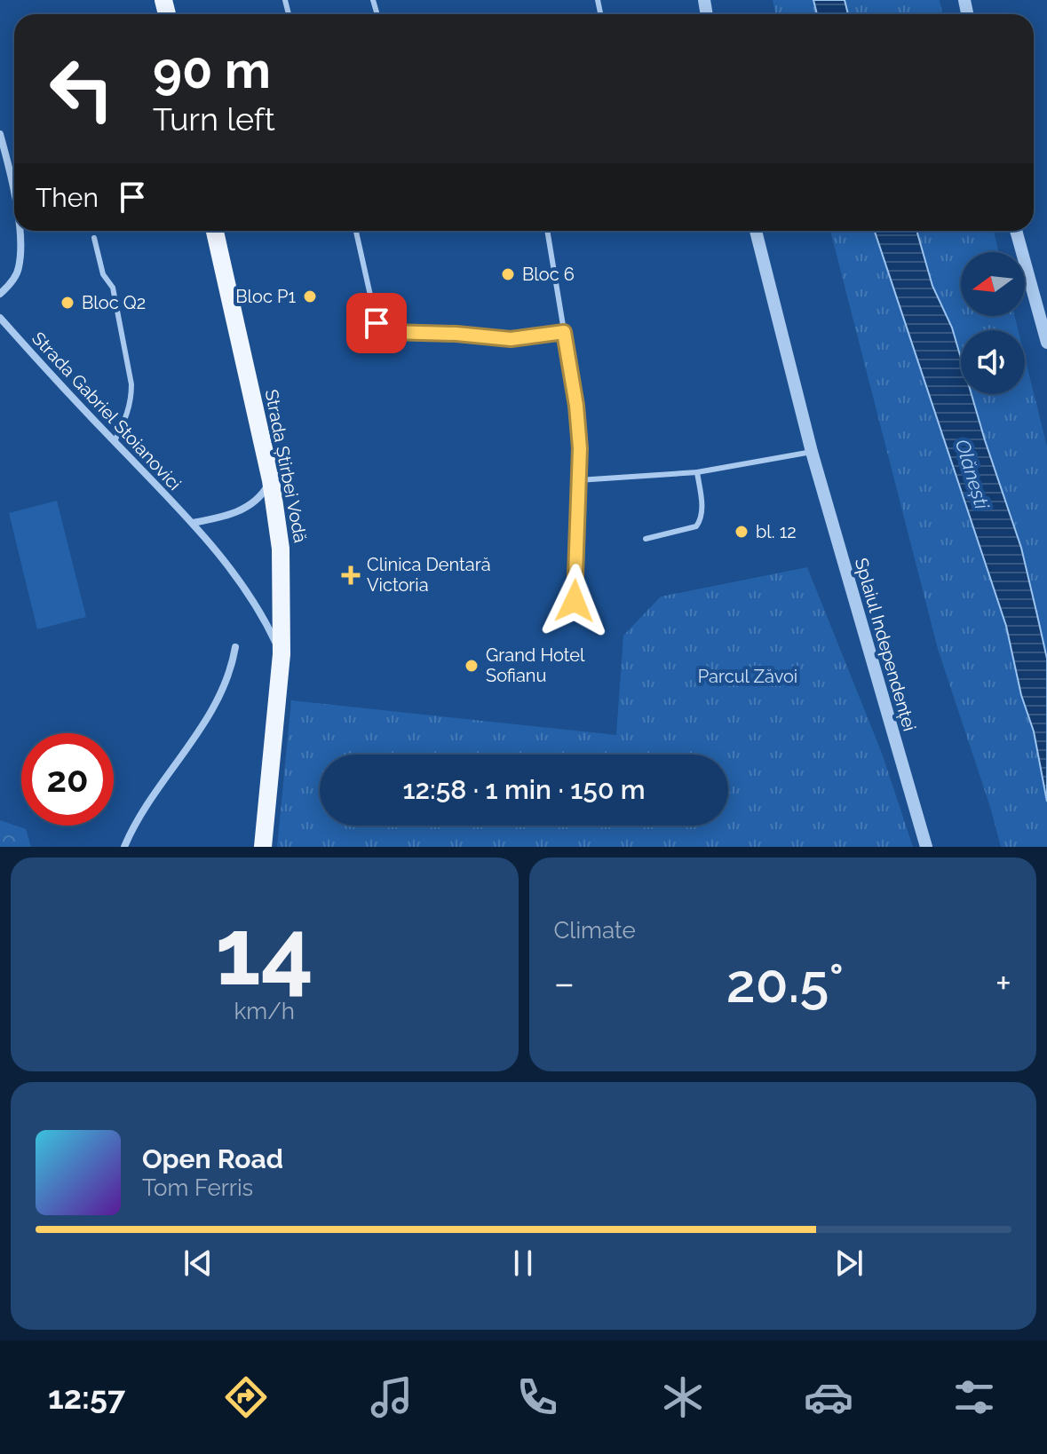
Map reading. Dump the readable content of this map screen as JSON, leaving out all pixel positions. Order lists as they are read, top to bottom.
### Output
{
  "streets": {
    "main road": ["Strada Știrbei Vodă"],
    "street": ["Strada Gabriel Stoianovici", "Splaiul Independenței"]
  },
  "crossings": [
    ["Strada Gabriel Stoianovici", "Strada Știrbei Vodă"]
  ],
  "water": ["Olănești"],
  "parks": ["Parcul Zăvoi"],
  "places": {
    "other": [
      "Bloc 6",
      "Bloc P1",
      "Bloc Q2",
      "bl. 12",
      "Grand Hotel Sofianu"
    ],
    "health": ["Clinica Dentară Victoria"]
  },
  "north": "left",
  "page": {
    "turn": ["90 m", "Turn left"],
    "then": "Then",
    "limit": "20",
    "trip": "12:58 · 1 min · 150 m",
    "tile": [
      ["14", "km/h"],
      "Climate"
    ],
    "heat": ["−", "20.5°", "+"],
    "song": ["Open Road", "Tom Ferris"],
    "tabs": "12:57"
  }
}
